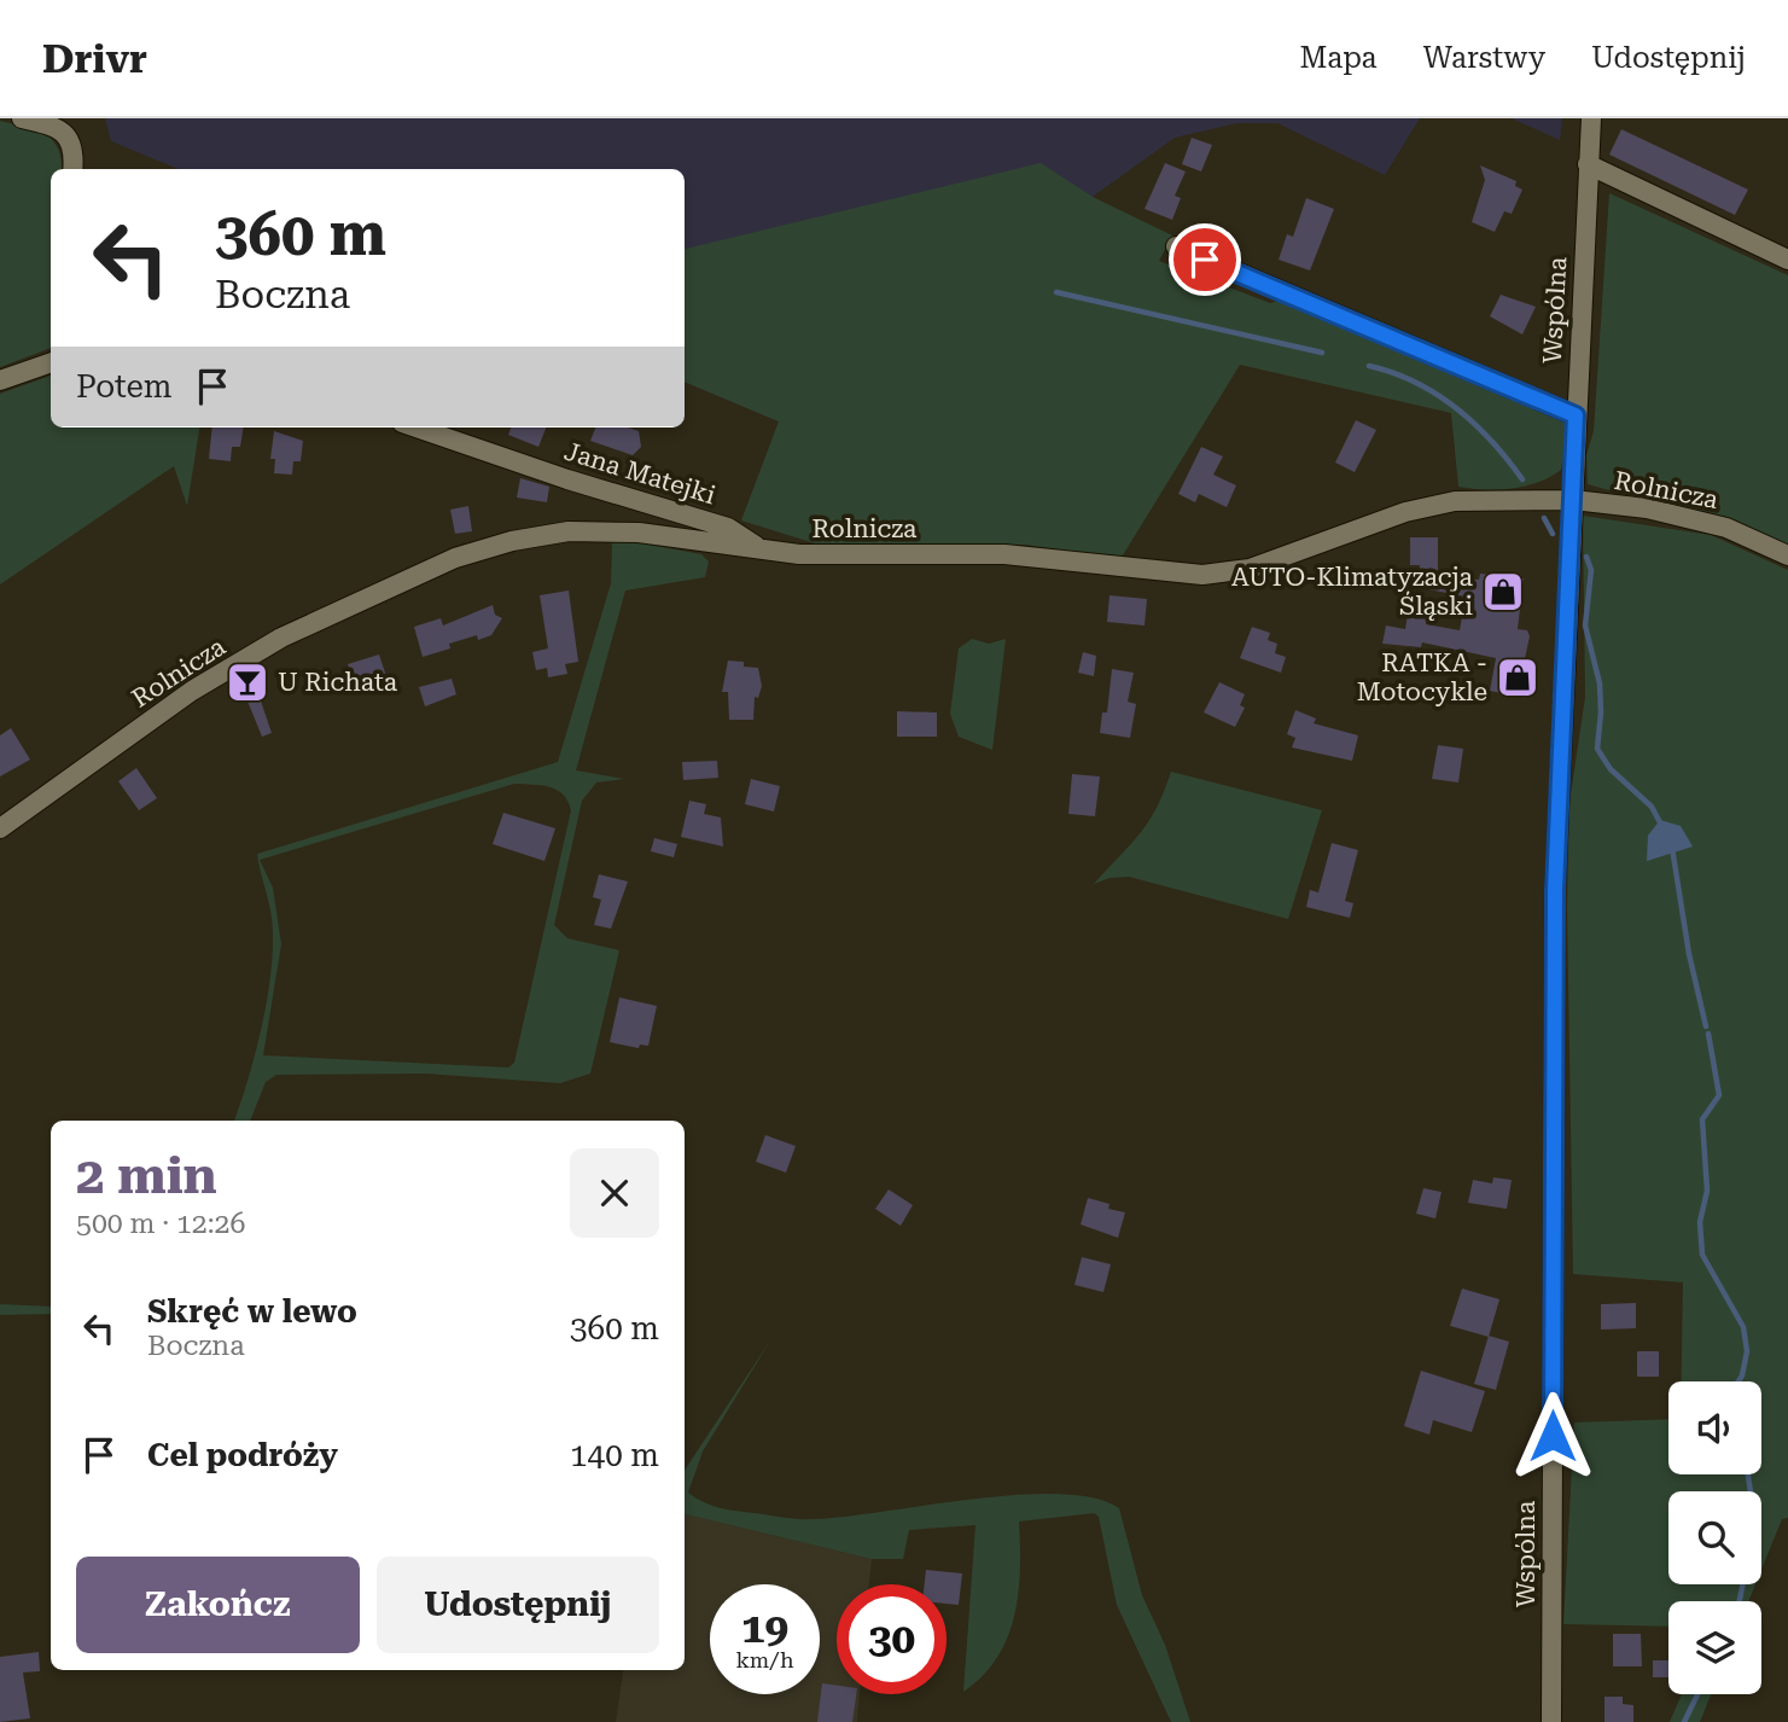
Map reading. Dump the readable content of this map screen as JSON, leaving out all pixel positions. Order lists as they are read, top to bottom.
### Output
{
  "streets": {
    "street": ["Wspólna", "Jana Matejki", "Rolnicza"]
  },
  "crossings": [
    ["Wspólna", "Rolnicza"],
    ["Jana Matejki", "Rolnicza"]
  ],
  "places": {
    "shop": ["AUTO-Klimatyzacja Śląski", "RATKA - Motocykle"],
    "bar": ["U Richata"]
  },
  "page": {
    "header": "Drivr",
    "nav": ["Mapa", "Warstwy", "Udostępnij"],
    "turn": ["360 m", "Boczna"],
    "then": "Potem",
    "heading": ["2 min", "500 m · 12:26"],
    "list": [
      {
        "name": "Skręć w lewo",
        "note": "Boczna",
        "value": "360 m"
      },
      {
        "name": "Cel podróży",
        "value": "140 m"
      }
    ],
    "buttons": ["Zakończ", "Udostępnij"],
    "speed": "19 km/h",
    "limit": "30"
  }
}
